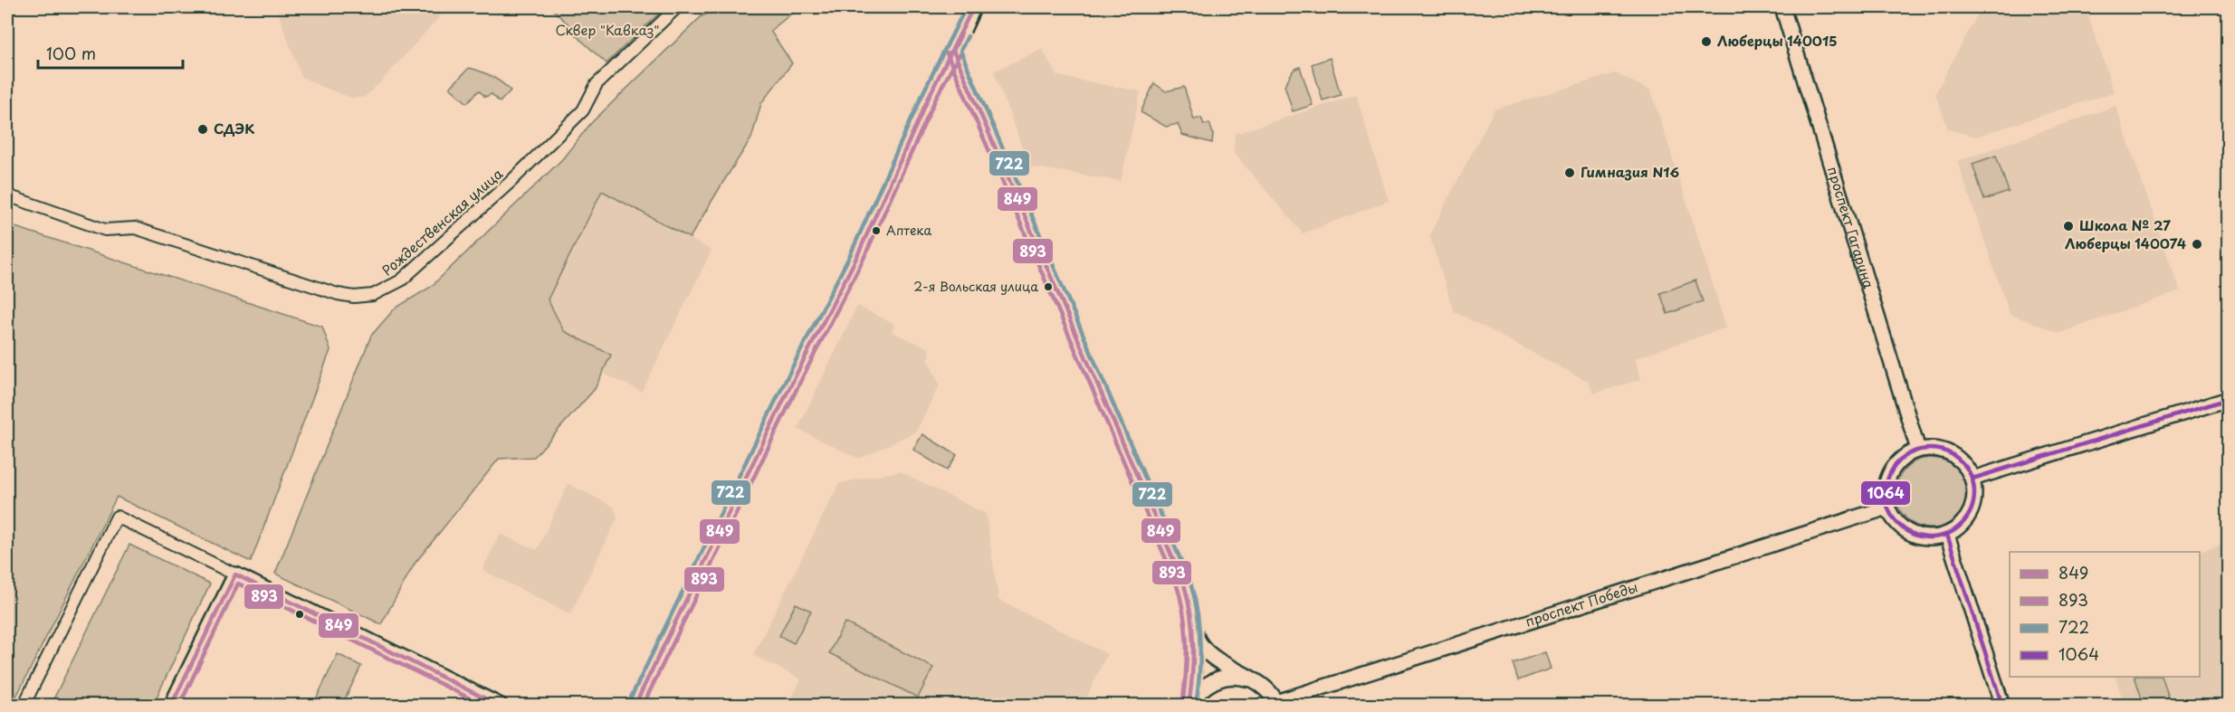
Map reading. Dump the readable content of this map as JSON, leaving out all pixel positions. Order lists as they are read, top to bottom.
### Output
{
  "streets": {
    "street": ["Рождественская улица", "проспект Гагарина", "проспект Победы"]
  },
  "crossings": [
    ["проспект Гагарина", "проспект Победы"]
  ],
  "parks": ["Сквер \"Кавказ\""],
  "places": [
    "Люберцы 140015",
    "СДЭК",
    "Гимназия N16",
    "Школа № 27",
    "Аптека",
    "Люберцы 140074",
    "2-я Вольская улица"
  ],
  "lines": [
    "transit line 849",
    "transit line 722",
    "transit line 893",
    "transit line 1064"
  ],
  "legend": [
    "849",
    "893",
    "722",
    "1064"
  ],
  "scale_bar": "100 m"
}
